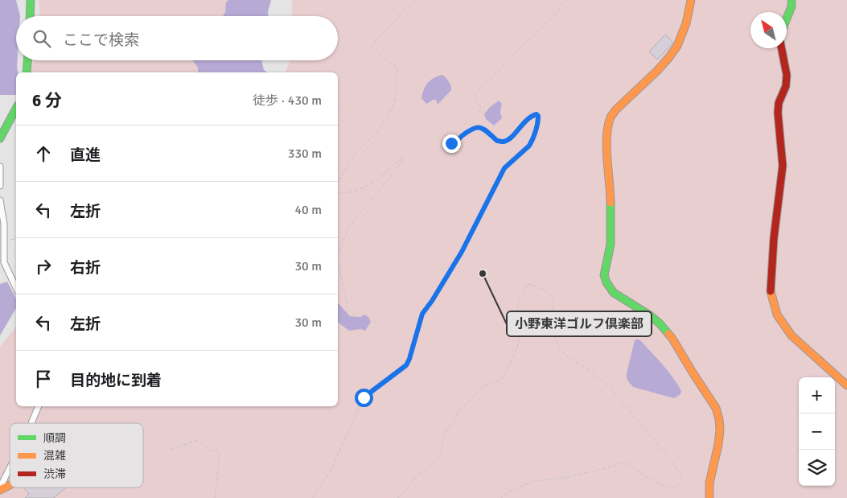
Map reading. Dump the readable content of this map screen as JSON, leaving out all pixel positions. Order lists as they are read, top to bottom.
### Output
{
  "places": ["小野東洋ゴルフ倶楽部"],
  "legend": ["順調", "混雑", "渋滞"],
  "north": "top left",
  "page": {
    "search": "ここで検索",
    "heading": ["6 分", "徒歩 · 430 m"],
    "list": [
      ["直進", "330 m"],
      ["左折", "40 m"],
      ["右折", "30 m"],
      ["左折", "30 m"],
      "目的地に到着"
    ],
    "map_buttons": ["+", "−"]
  }
}
